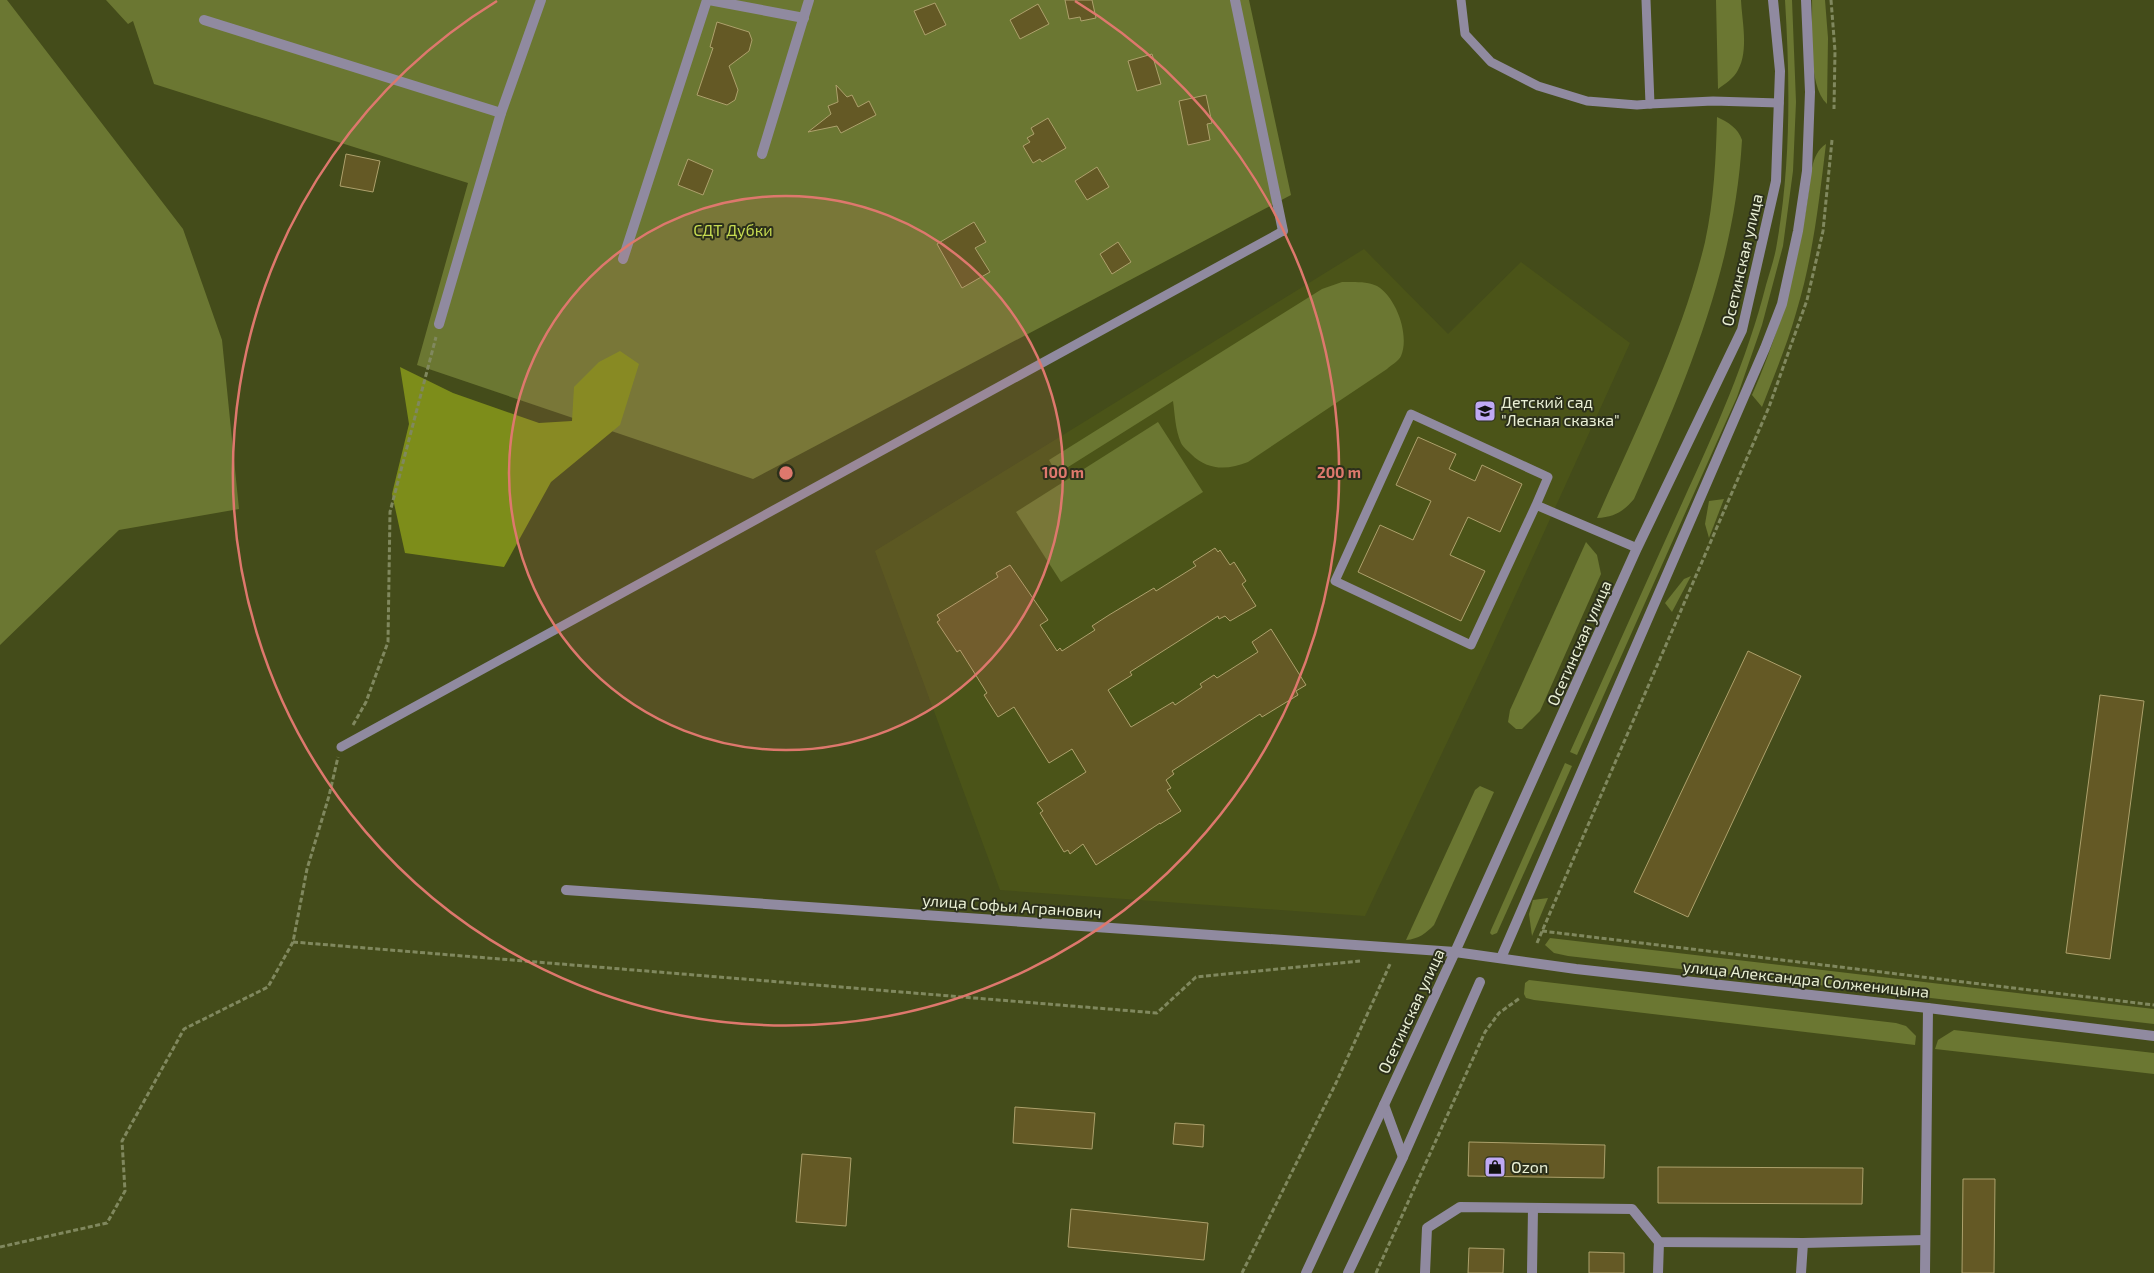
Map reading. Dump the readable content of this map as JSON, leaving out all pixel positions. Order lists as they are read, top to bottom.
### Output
{
  "streets": {
    "street": ["Осетинская улица", "улица Софьи Агранович", "улица Александра Солженицына"]
  },
  "crossings": [
    ["Осетинская улица", "улица Софьи Агранович"],
    ["Осетинская улица", "улица Александра Солженицына"],
    ["улица Софьи Агранович", "улица Александра Солженицына"]
  ],
  "parks": ["СДТ Дубки"],
  "places": {
    "school or university": ["Детский сад \"Лесная сказка\""],
    "shop": ["Ozon"]
  },
  "rings": ["100 m", "200 m"]
}
